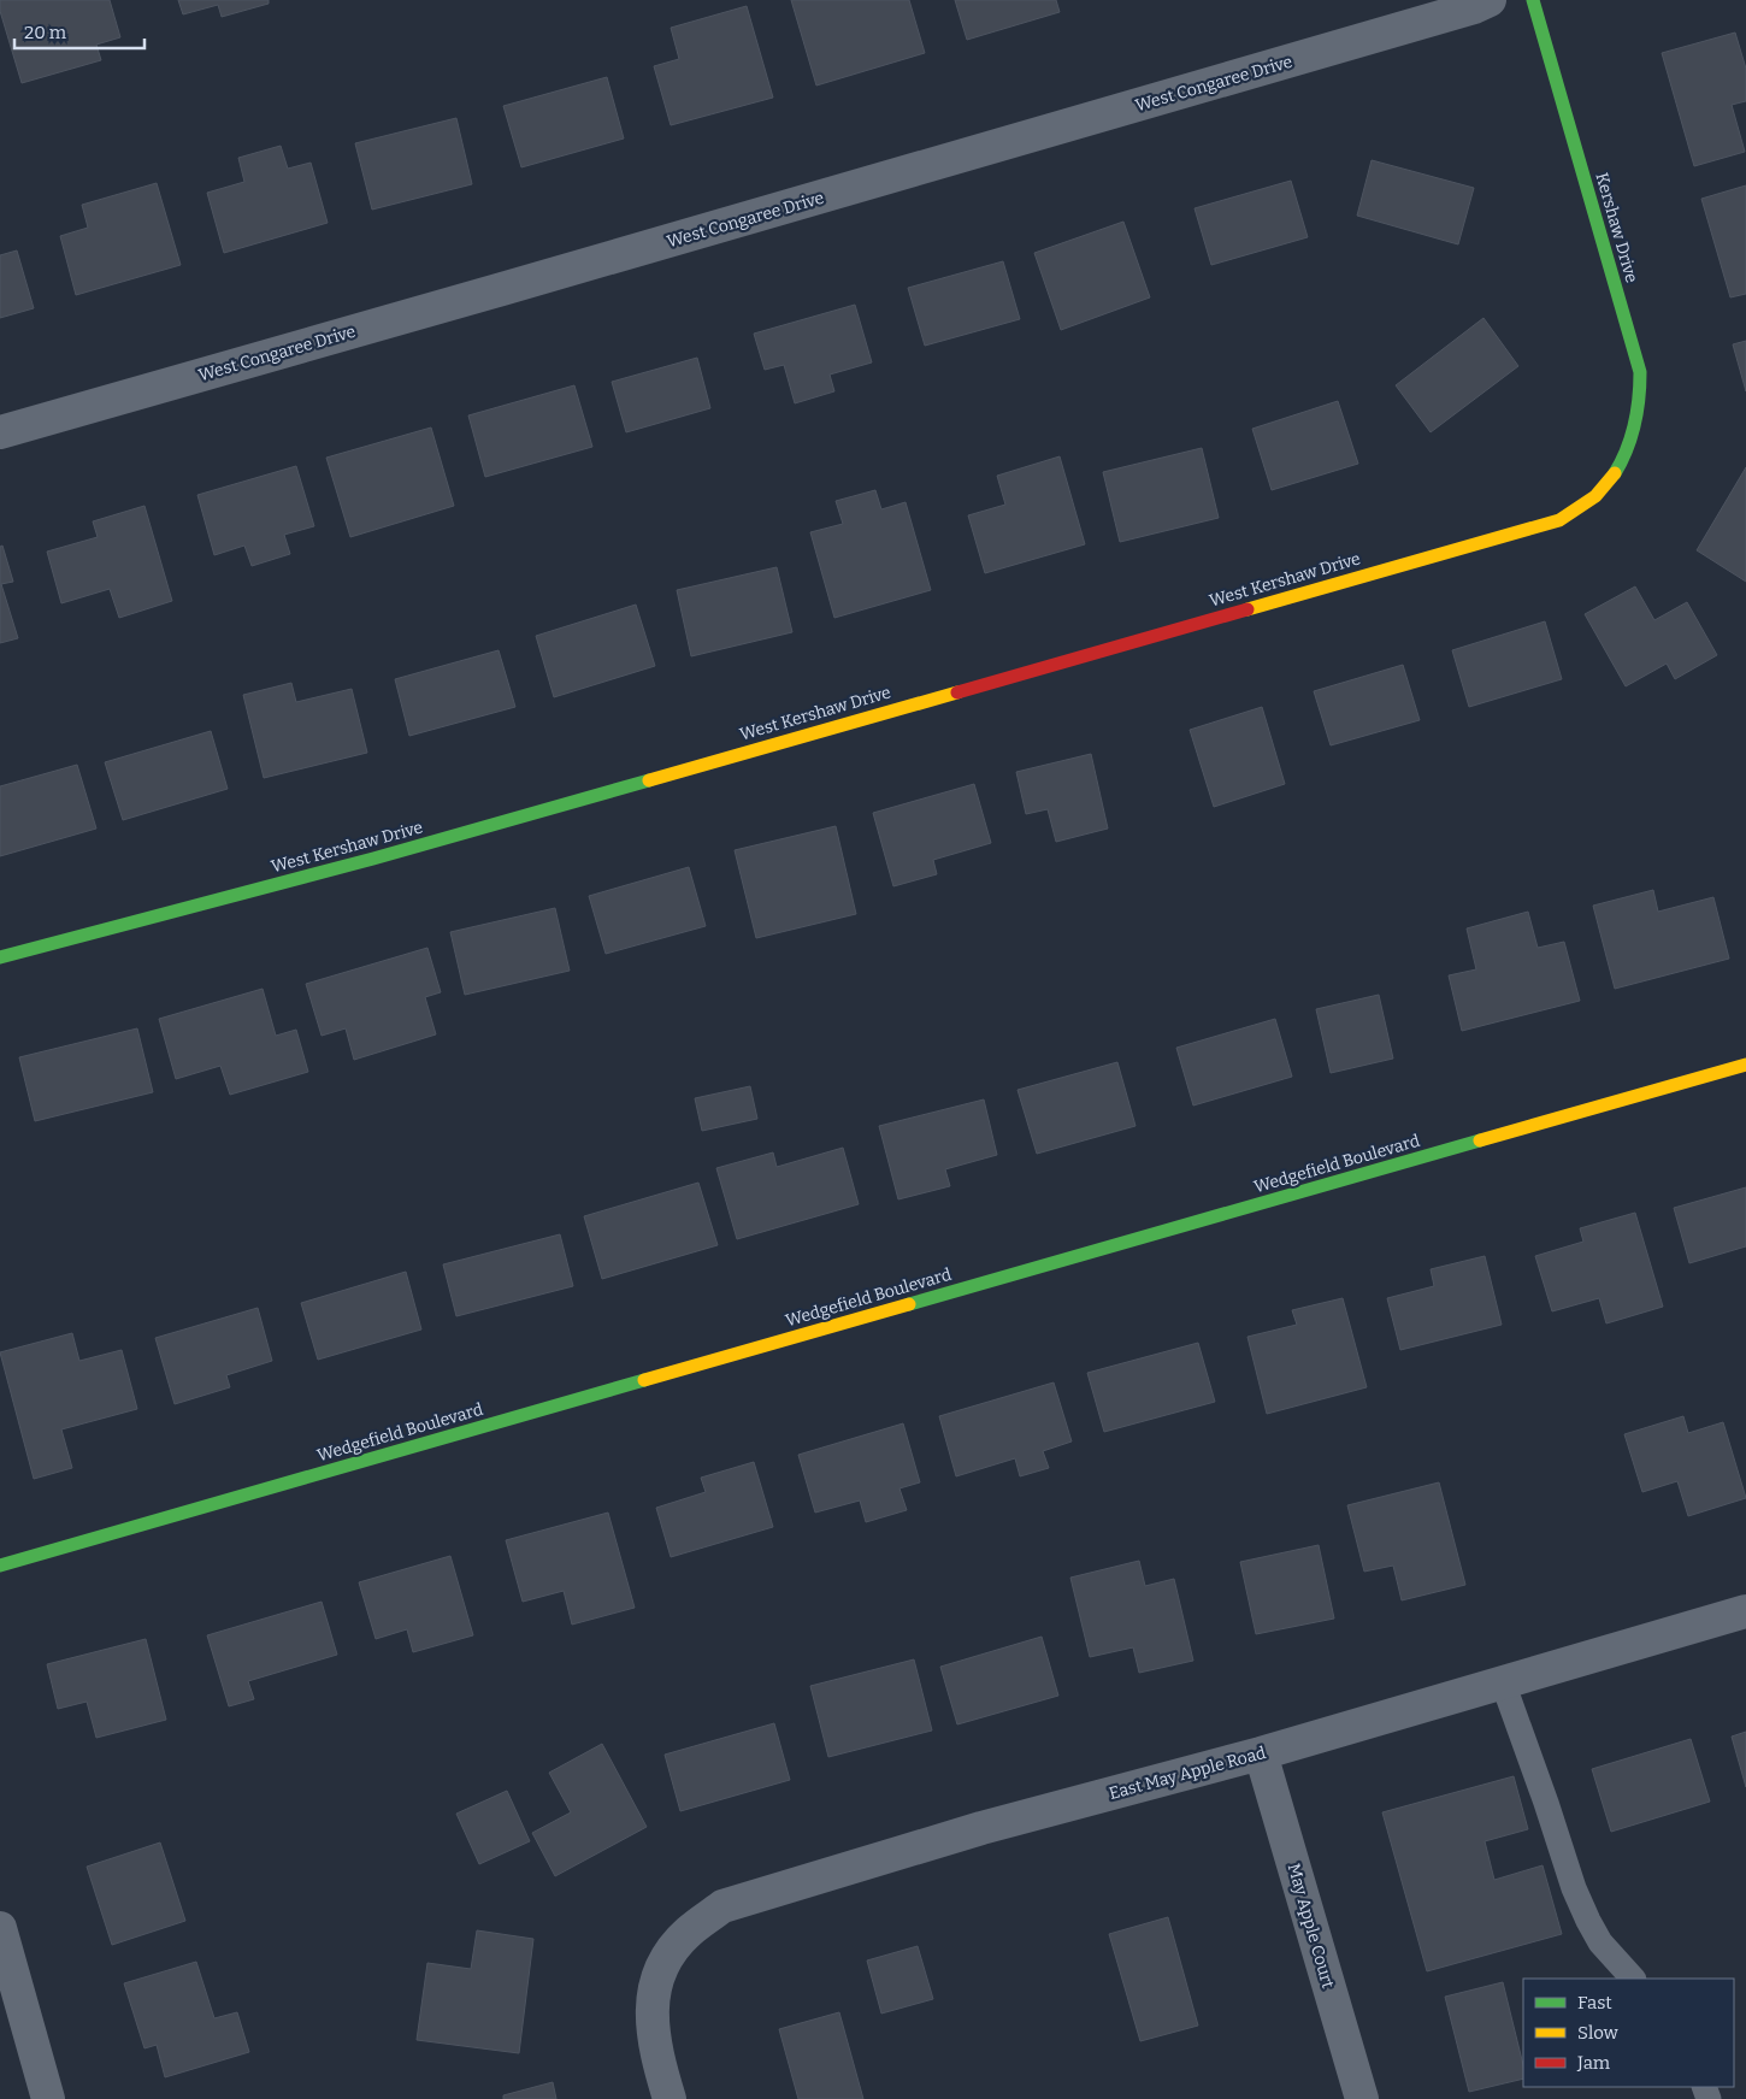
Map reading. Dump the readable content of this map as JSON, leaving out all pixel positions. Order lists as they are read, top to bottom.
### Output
{
  "streets": {
    "street": [
      "West Congaree Drive",
      "Kershaw Drive",
      "West Kershaw Drive",
      "Wedgefield Boulevard",
      "East May Apple Road",
      "May Apple Court"
    ]
  },
  "crossings": [
    ["Kershaw Drive", "West Kershaw Drive"],
    ["East May Apple Road", "May Apple Court"]
  ],
  "legend": ["Fast", "Slow", "Jam"],
  "scale_bar": "20 m"
}
